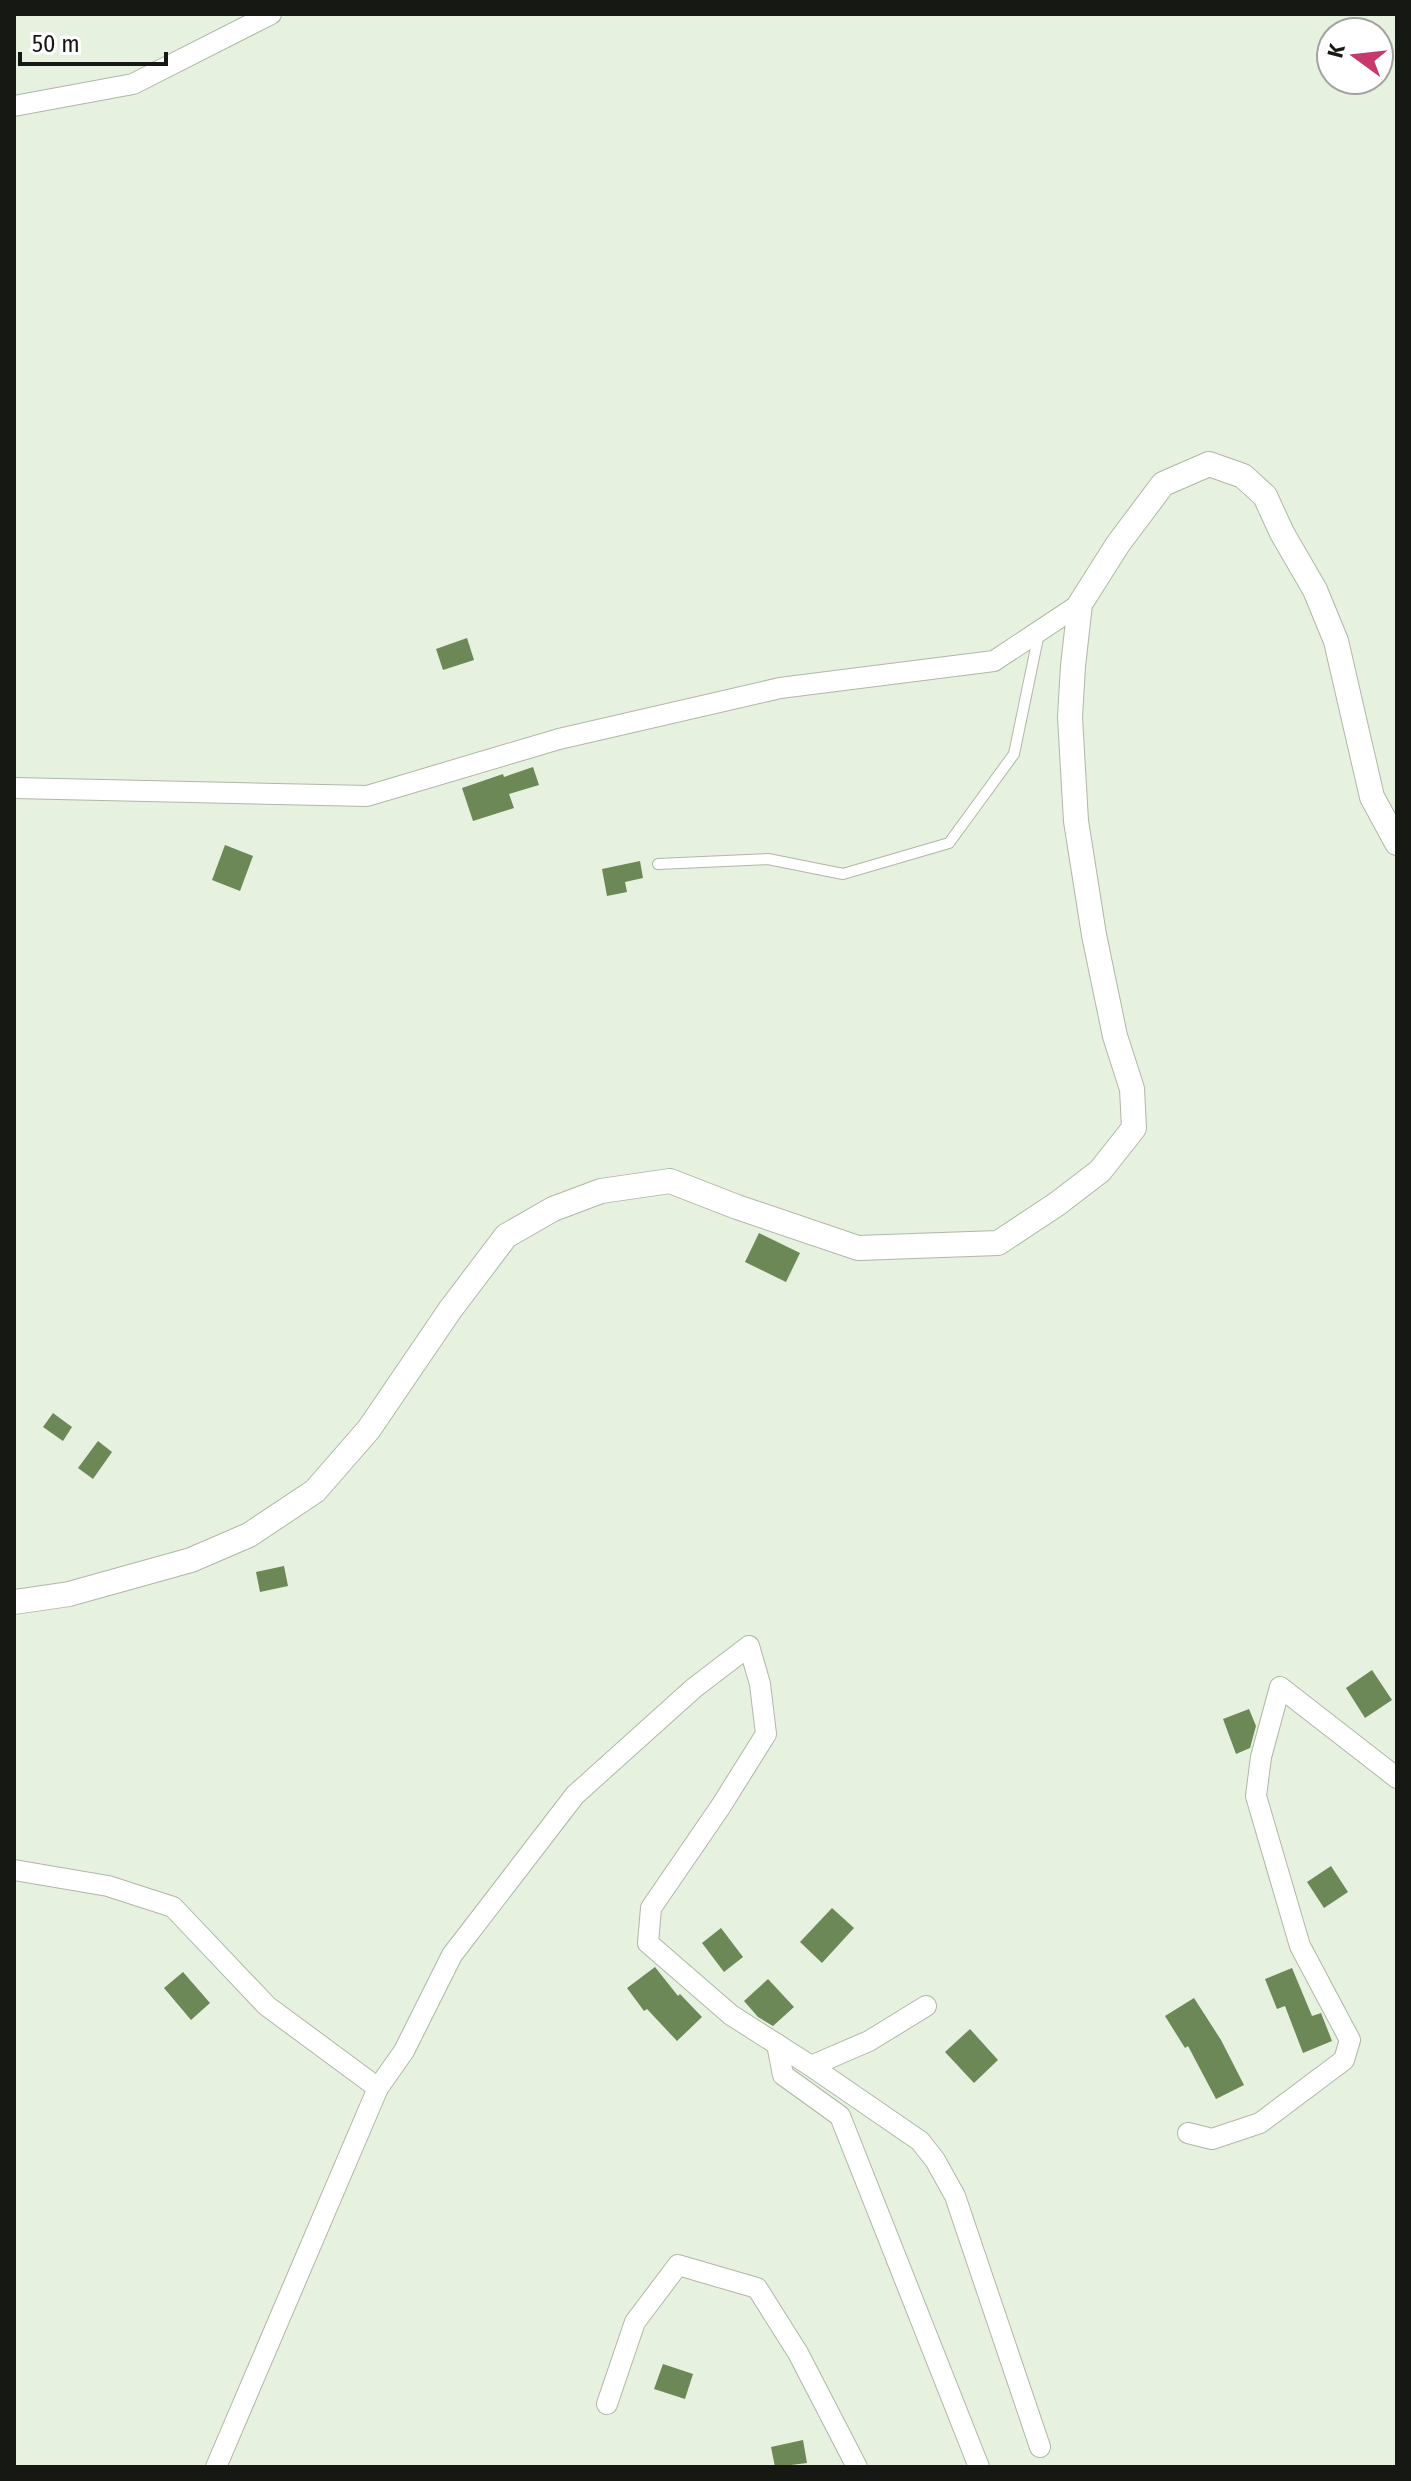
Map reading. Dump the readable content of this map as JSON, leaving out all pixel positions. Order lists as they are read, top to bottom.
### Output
{
  "scale_bar": "50 m",
  "north": "left"
}
